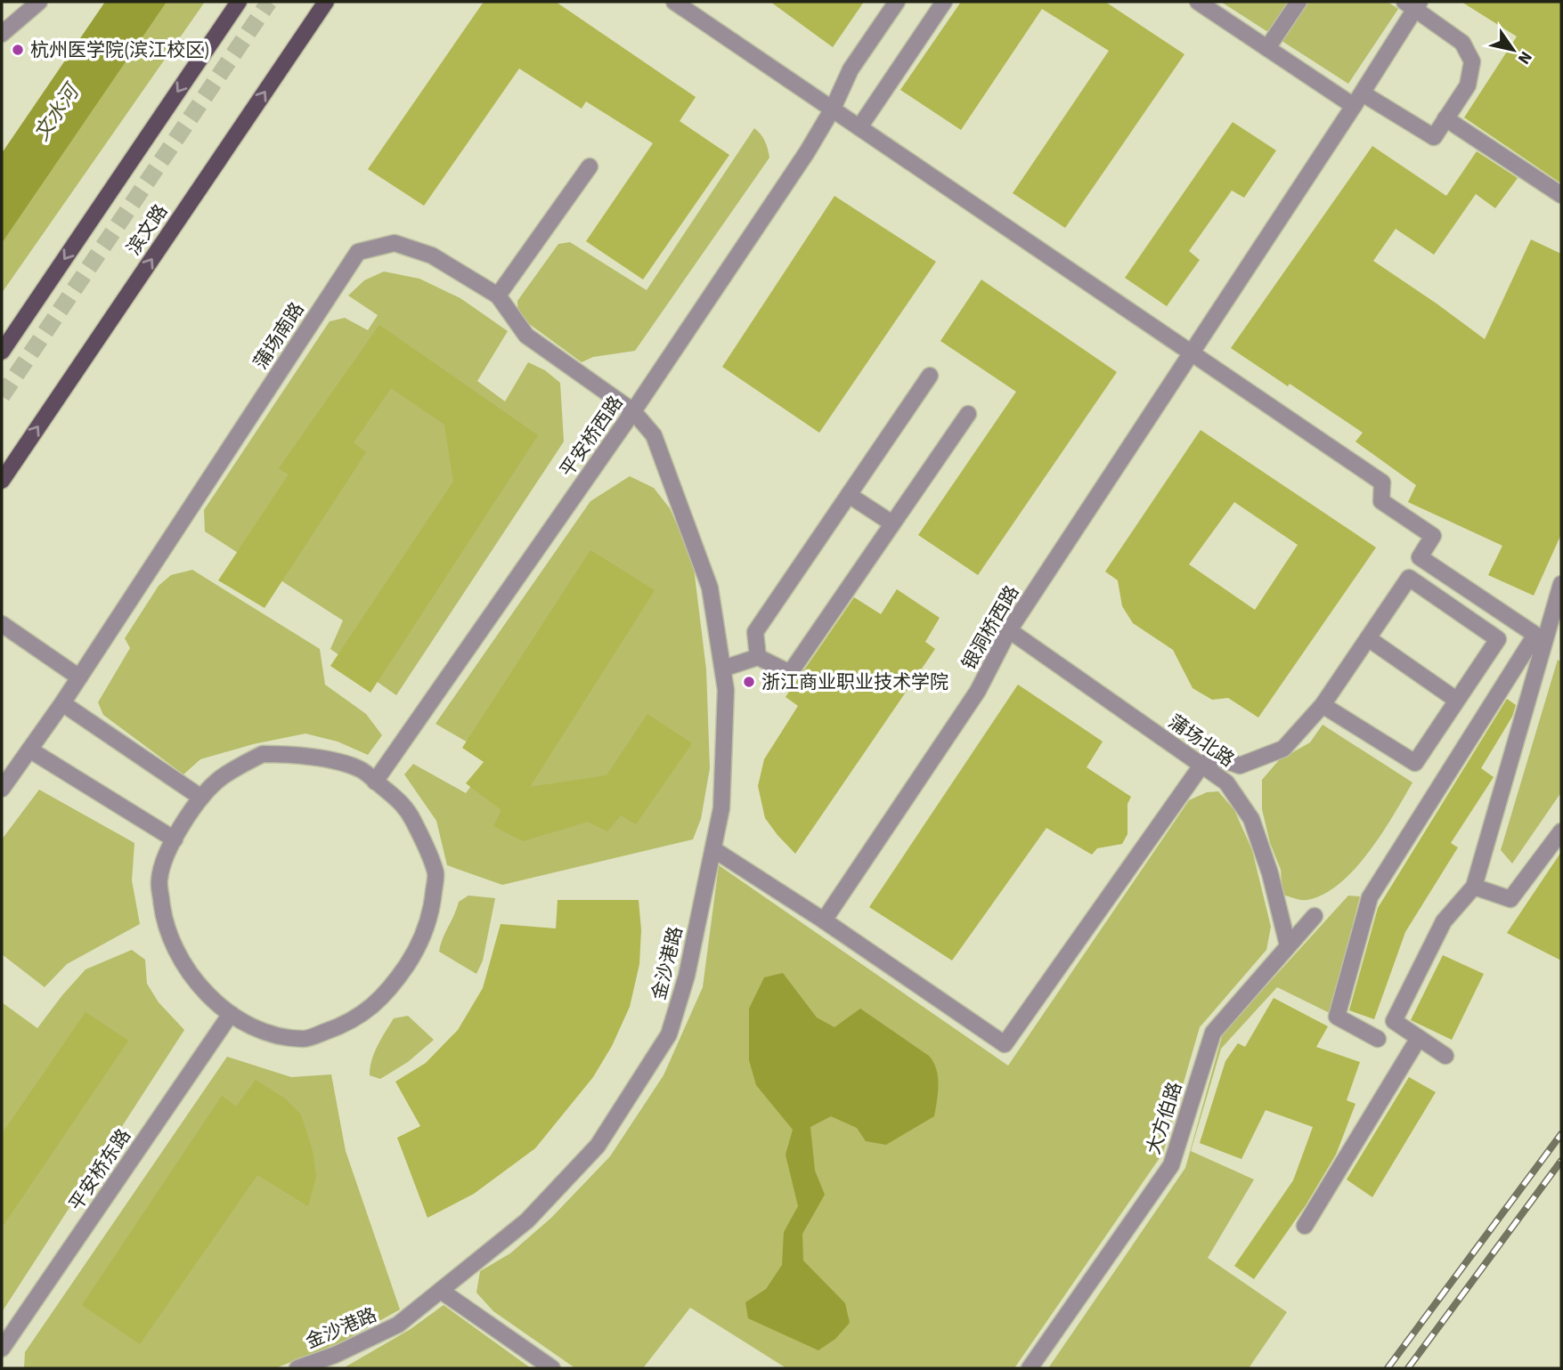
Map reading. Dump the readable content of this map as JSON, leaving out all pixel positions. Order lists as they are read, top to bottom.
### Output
{
  "streets": {
    "main road": ["滨文路"],
    "street": [
      "蒲场南路",
      "平安桥西路",
      "银洞桥西路",
      "蒲场北路",
      "金沙港路",
      "大方伯路",
      "平安桥东路"
    ]
  },
  "crossings": [
    ["蒲场南路", "金沙港路"],
    ["平安桥西路", "金沙港路"],
    ["银洞桥西路", "蒲场北路"],
    ["蒲场北路", "大方伯路"]
  ],
  "water": ["文水河"],
  "places": ["杭州医学院(滨江校区)", "浙江商业职业技术学院"],
  "north": "bottom right"
}
